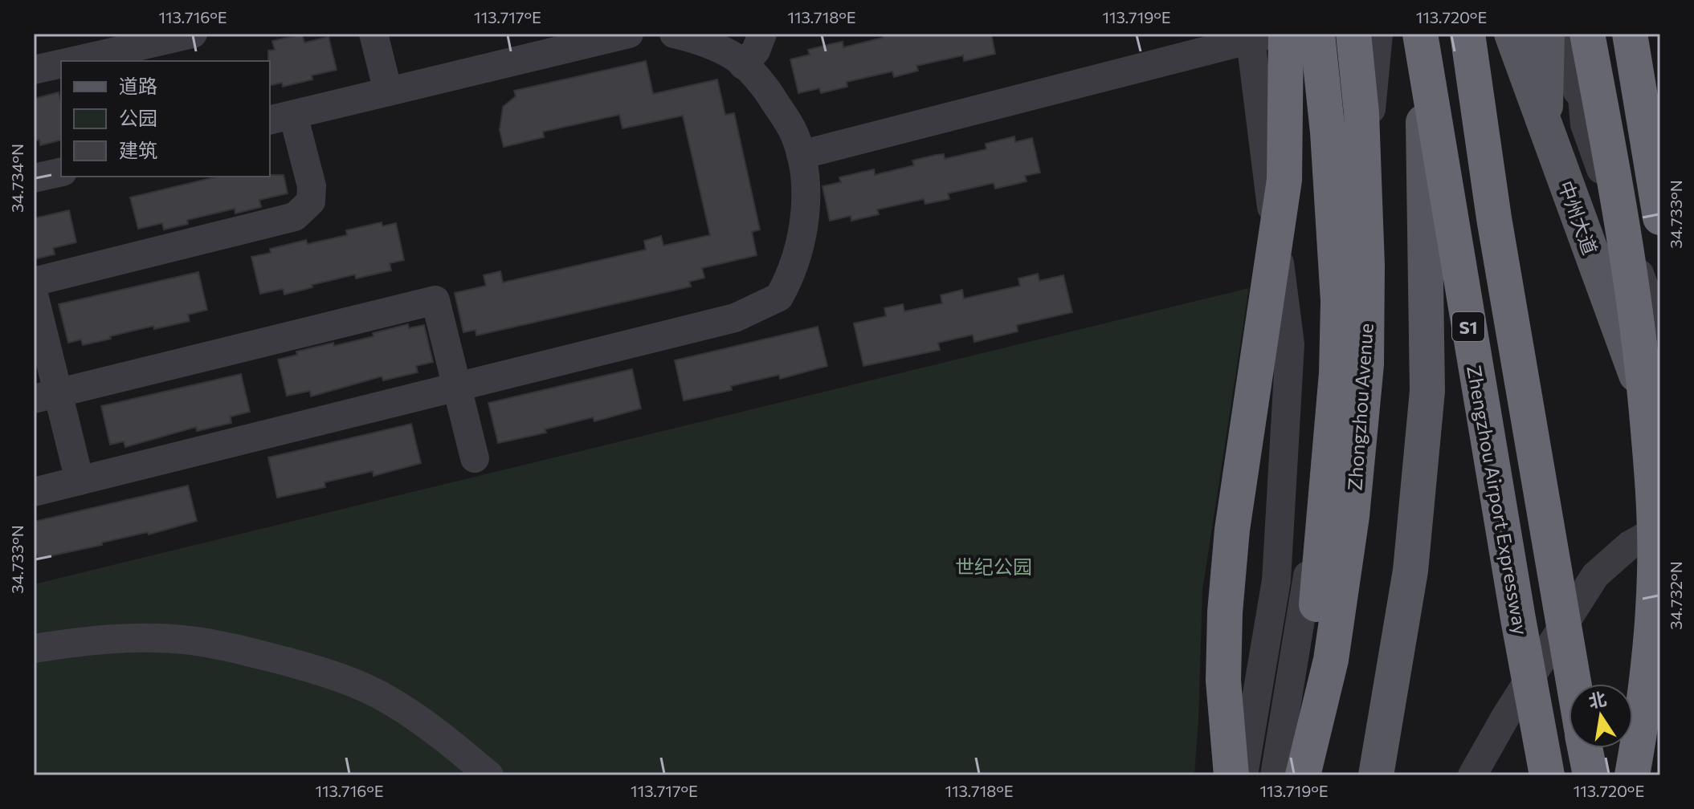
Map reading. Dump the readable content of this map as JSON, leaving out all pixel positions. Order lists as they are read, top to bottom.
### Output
{
  "streets": {
    "highway": [
      "中州大道",
      "S1",
      "Zhongzhou Avenue",
      "Zhengzhou Airport Expressway"
    ]
  },
  "parks": ["世纪公园"],
  "legend": ["道路", "公园", "建筑"],
  "north": "top",
  "coordinates": [
    "113.716°E",
    "113.717°E",
    "113.718°E",
    "113.719°E",
    "113.720°E",
    "34.734°N",
    "34.733°N",
    "34.732°N"
  ]
}
